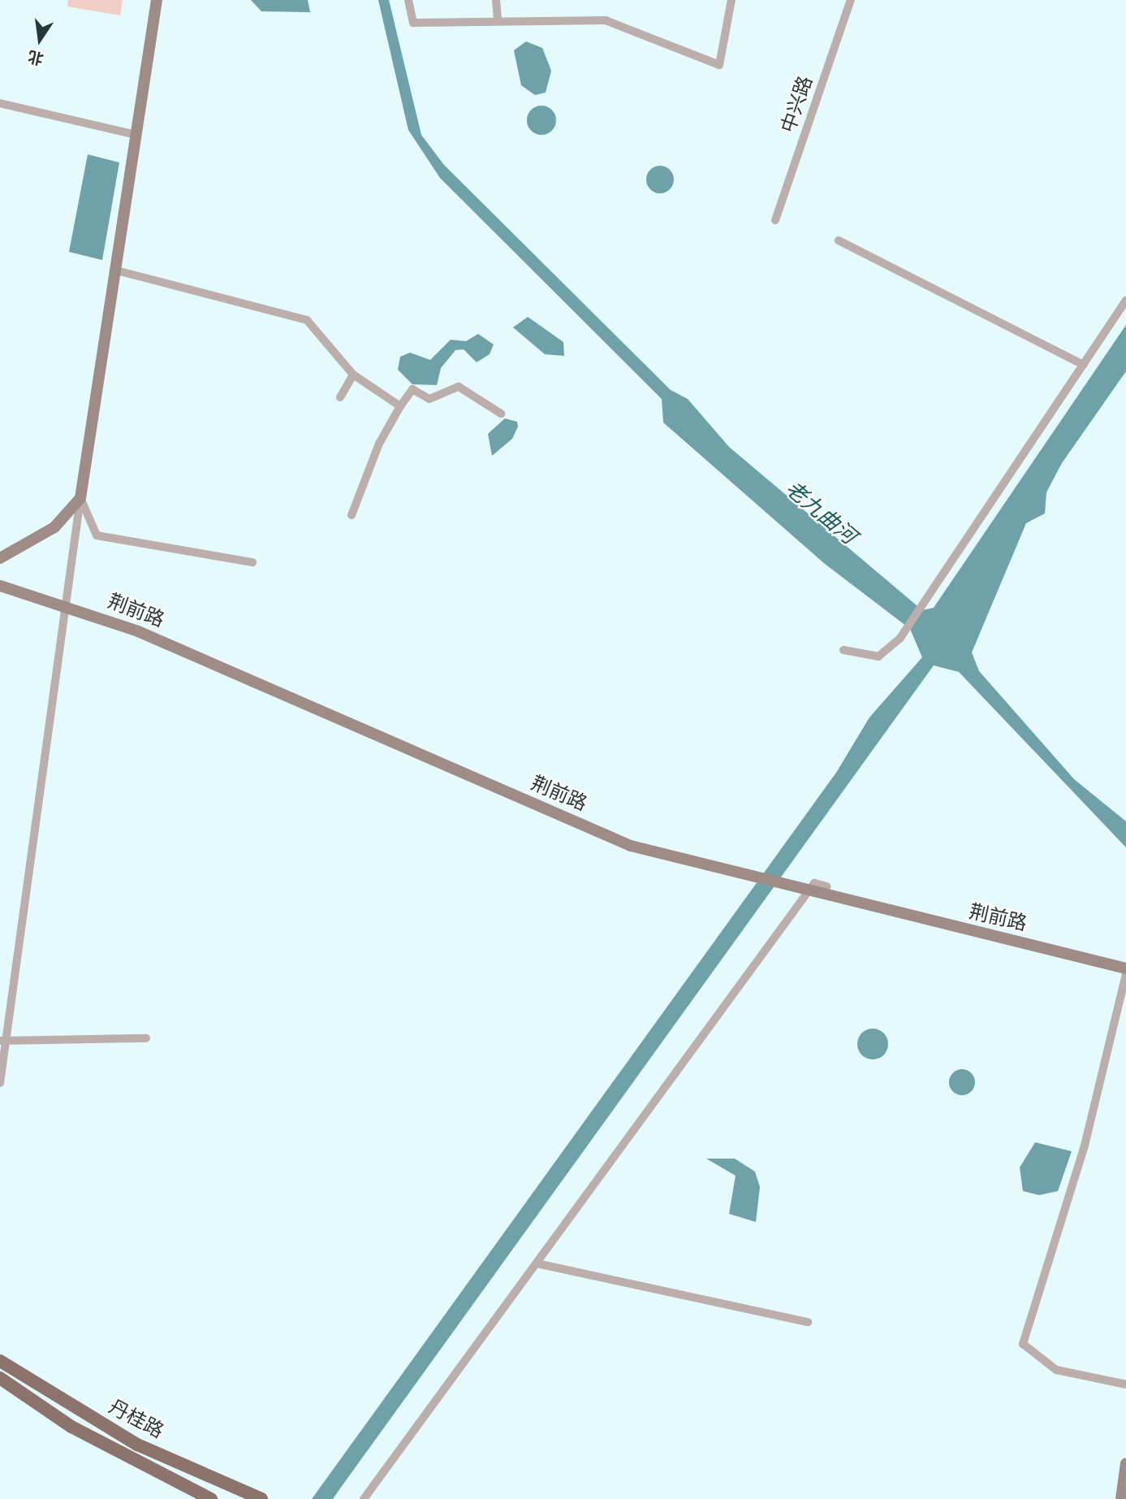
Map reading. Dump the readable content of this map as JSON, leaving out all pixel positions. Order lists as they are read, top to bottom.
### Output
{
  "streets": {
    "main road": ["丹桂路"],
    "street": ["中兴路", "荆前路"]
  },
  "water": ["老九曲河"],
  "north": "bottom"
}
